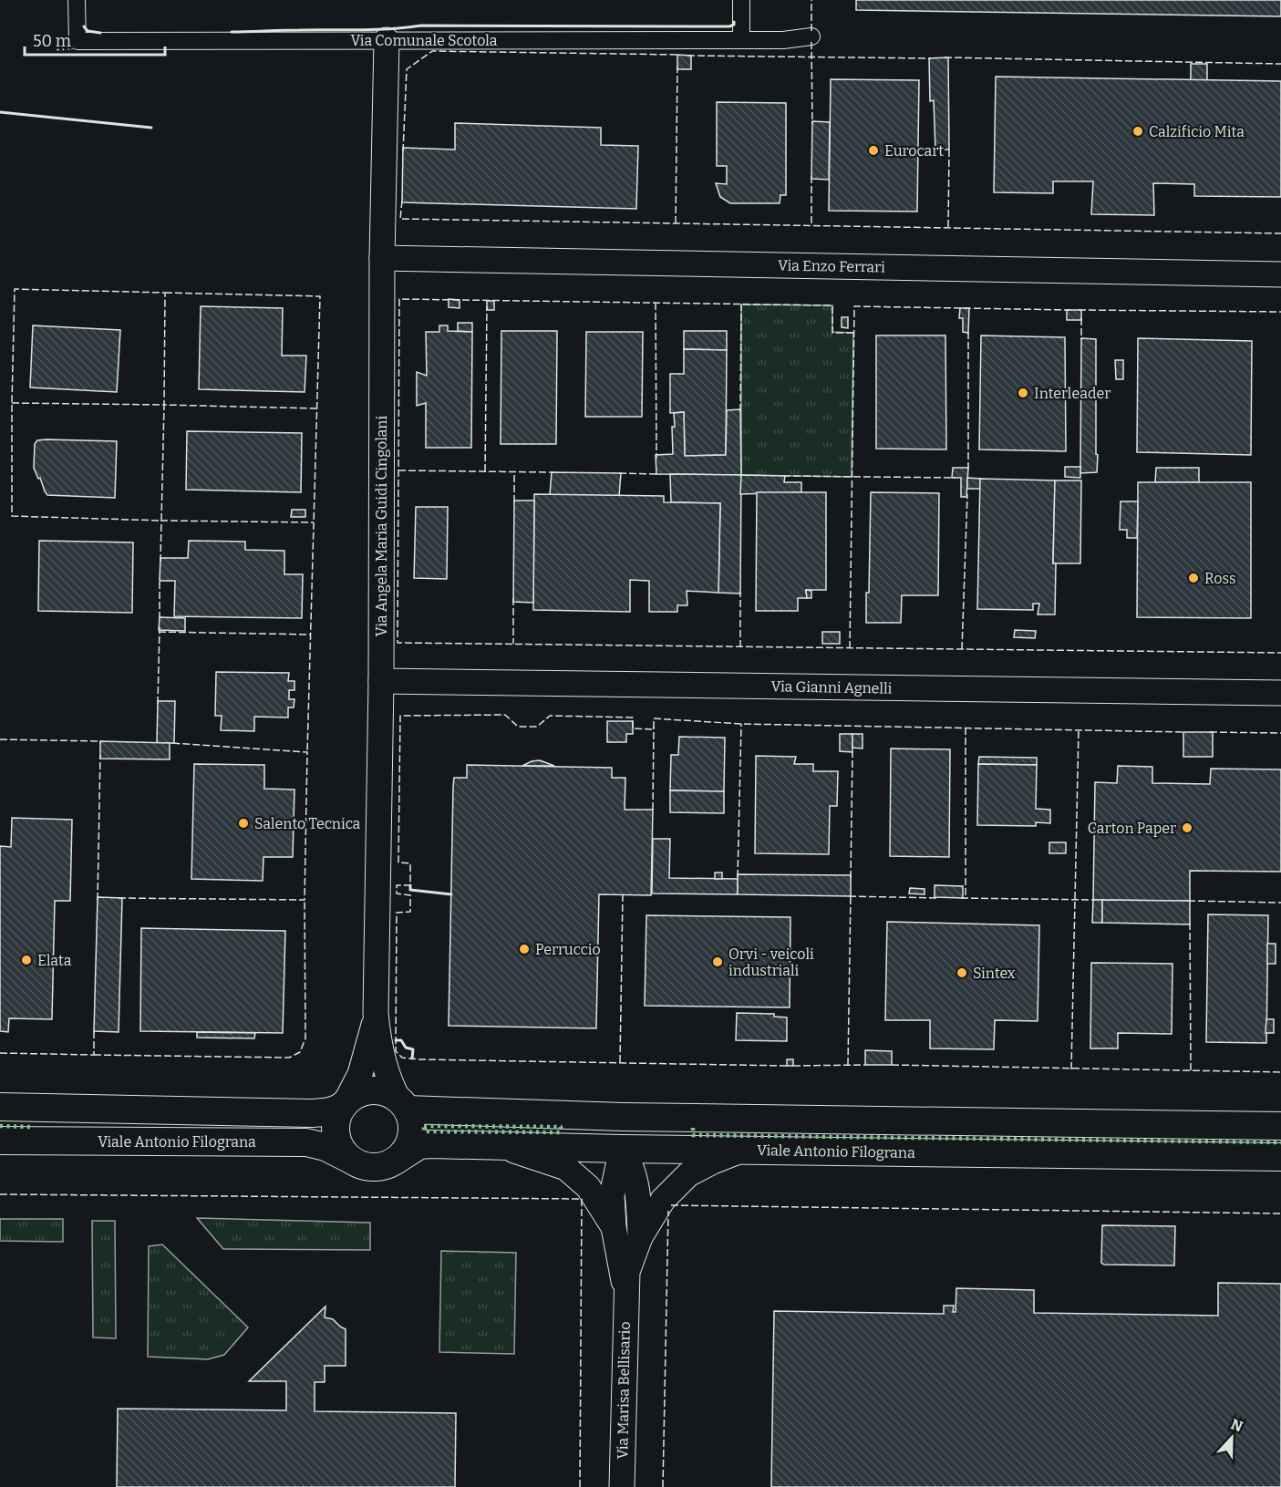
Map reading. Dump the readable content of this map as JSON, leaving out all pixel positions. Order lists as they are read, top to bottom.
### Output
{
  "streets": {
    "main road": ["Viale Antonio Filograna"],
    "street": [
      "Via Comunale Scotola",
      "Via Enzo Ferrari",
      "Via Angela Maria Guidi Cingolani",
      "Via Gianni Agnelli",
      "Via Marisa Bellisario"
    ]
  },
  "crossings": [
    ["Via Comunale Scotola", "Via Angela Maria Guidi Cingolani"],
    ["Via Enzo Ferrari", "Via Angela Maria Guidi Cingolani"],
    ["Via Angela Maria Guidi Cingolani", "Via Gianni Agnelli"],
    ["Viale Antonio Filograna", "Via Marisa Bellisario"]
  ],
  "places": [
    "Calzificio Mita",
    "Eurocart",
    "Interleader",
    "Ross",
    "Salento Tecnica",
    "Carton Paper",
    "Perruccio",
    "Elata",
    "Orvi - veicoli industriali",
    "Sintex"
  ],
  "scale_bar": "50 m",
  "north": "top"
}
